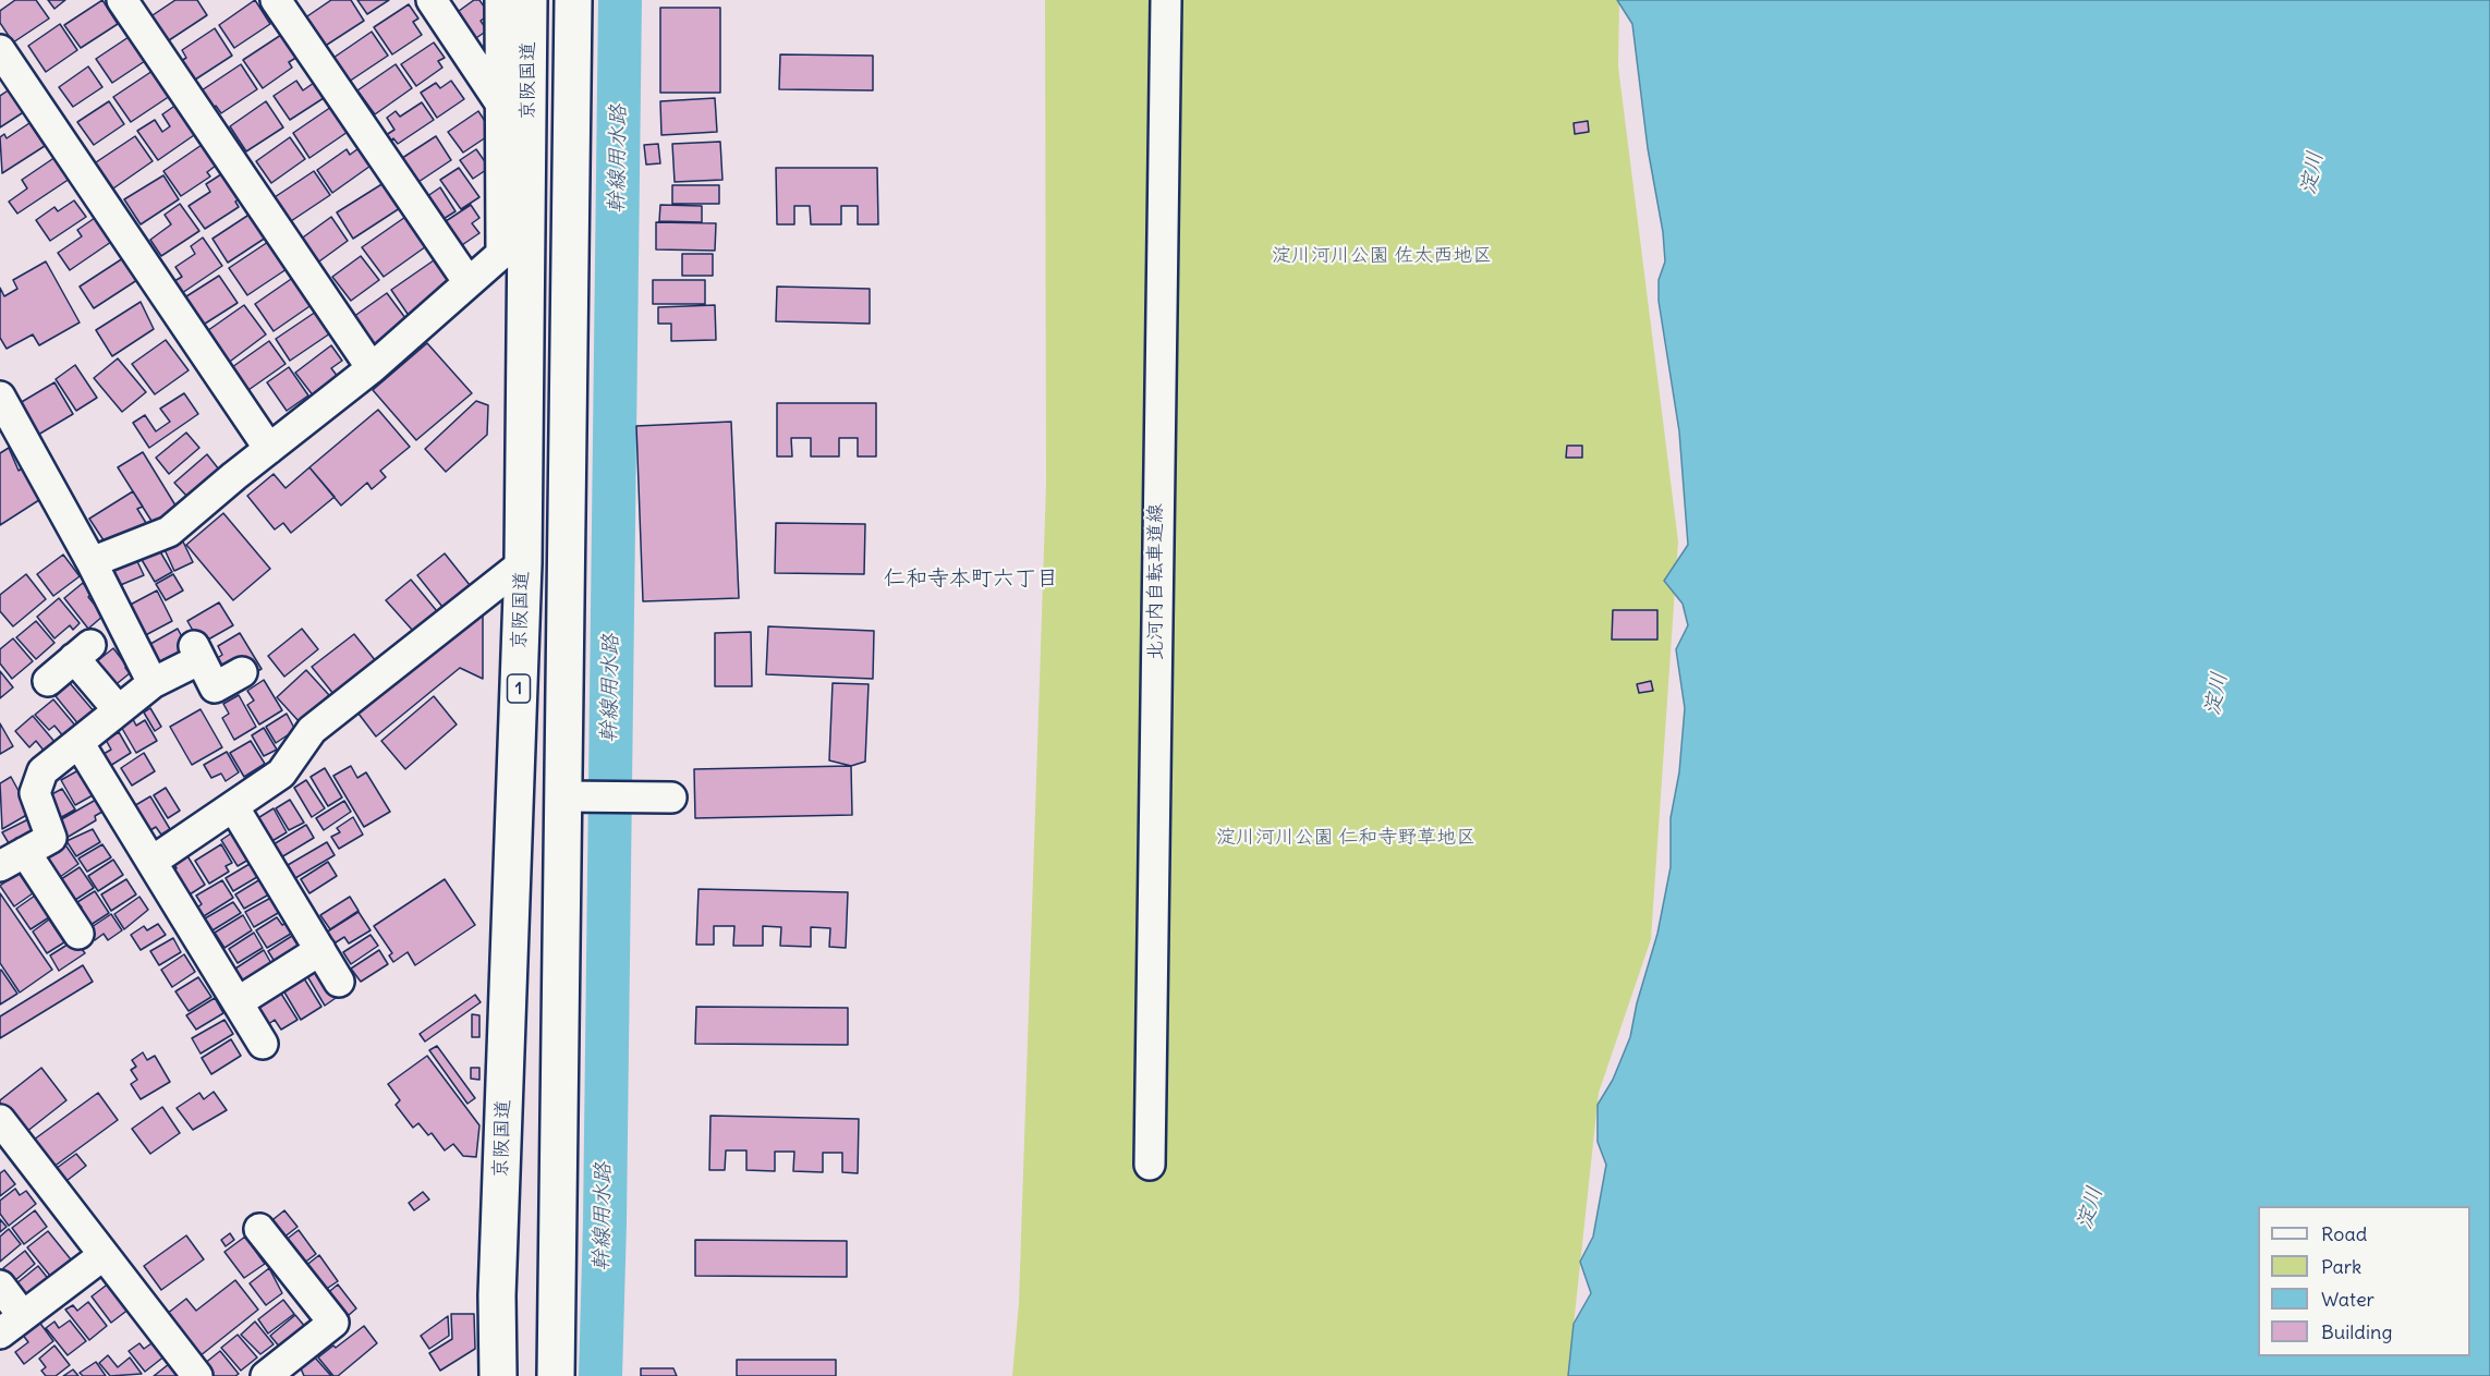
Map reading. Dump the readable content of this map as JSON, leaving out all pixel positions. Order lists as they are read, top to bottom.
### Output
{
  "streets": {
    "highway": ["京阪国道", "1"],
    "street": ["北河内自転車道線"]
  },
  "districts": ["仁和寺本町六丁目"],
  "water": ["幹線用水路", "淀川"],
  "parks": ["淀川河川公園 佐太西地区", "淀川河川公園 仁和寺野草地区"],
  "legend": [
    "Road",
    "Park",
    "Water",
    "Building"
  ]
}
